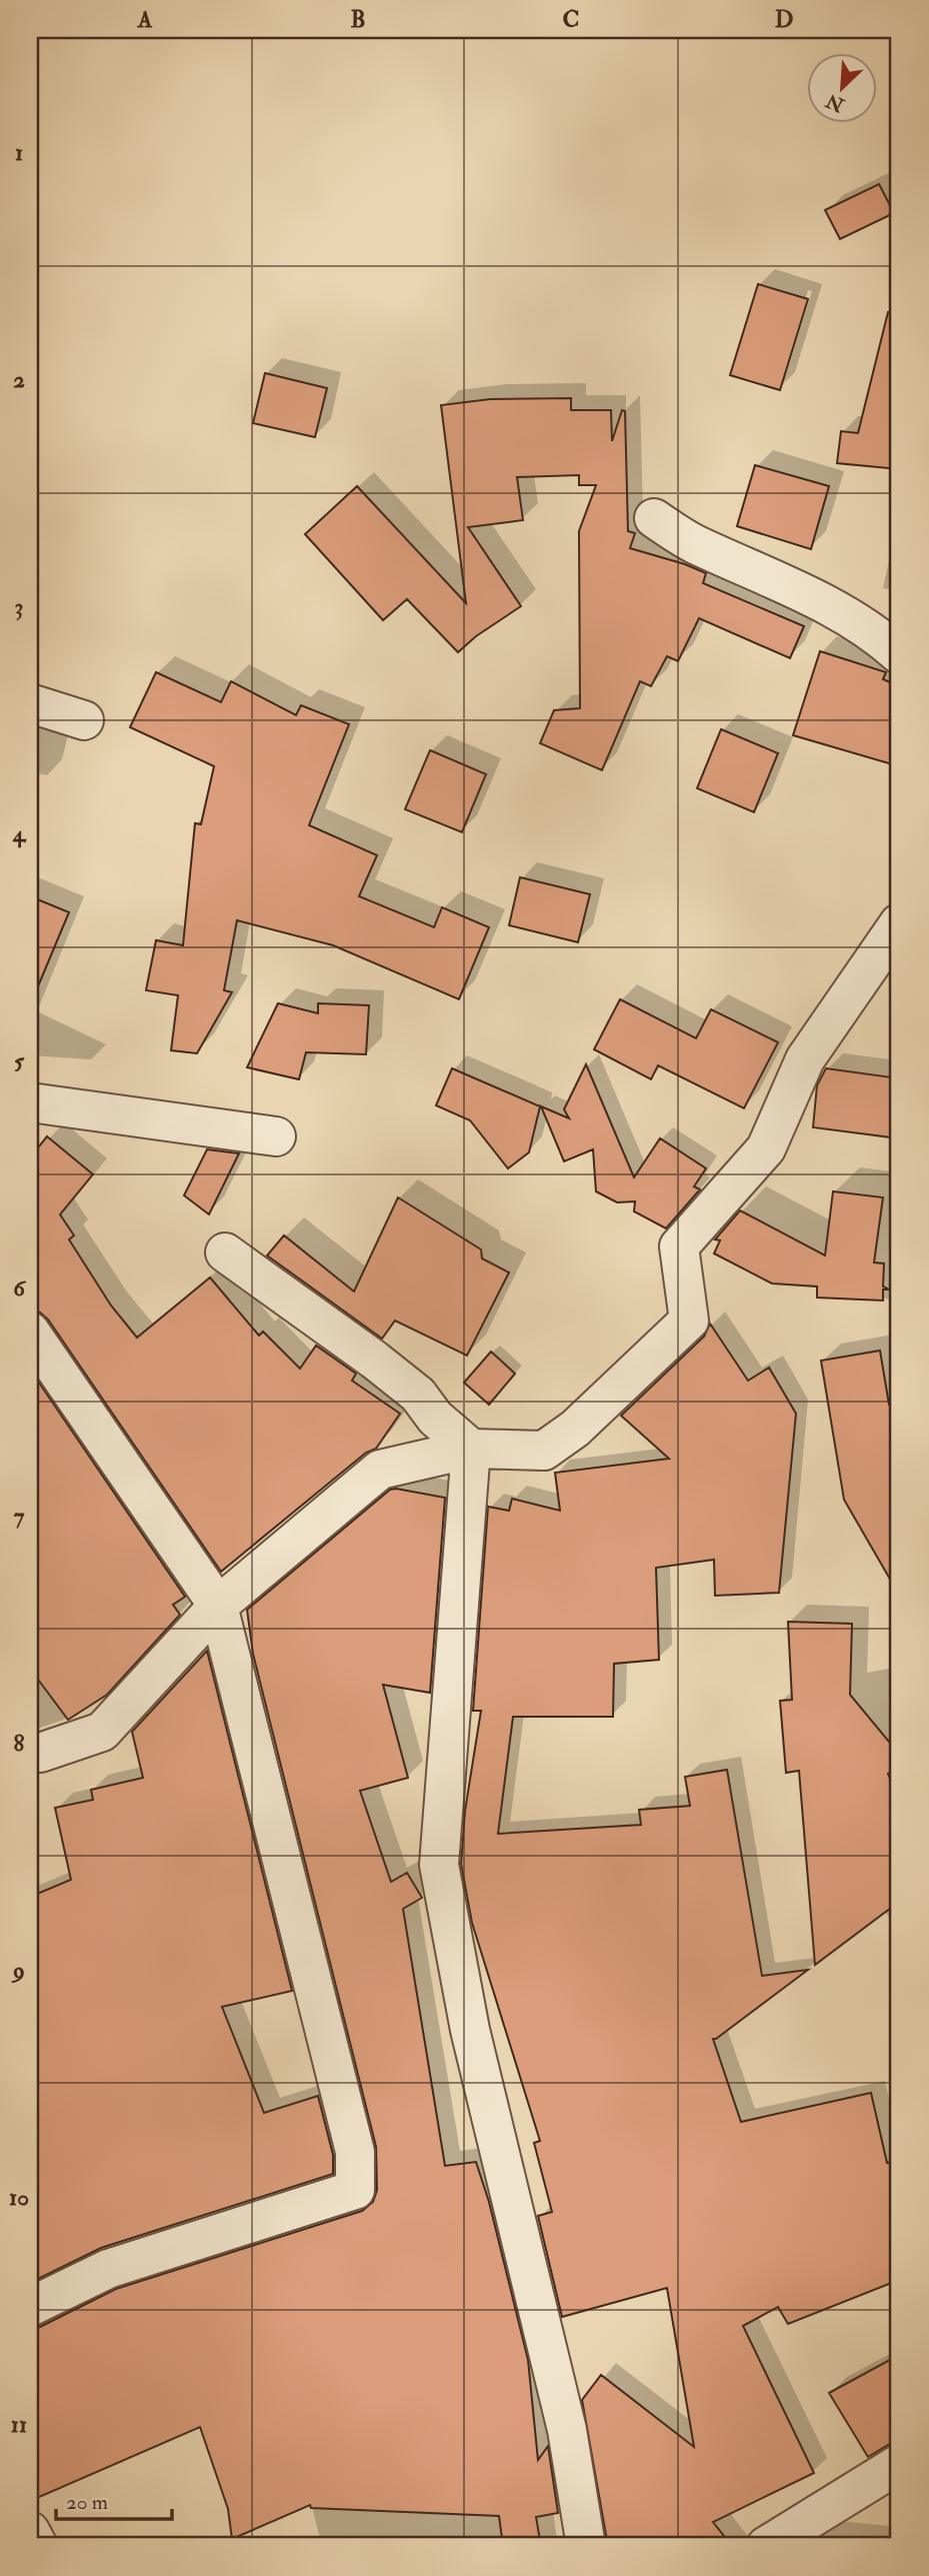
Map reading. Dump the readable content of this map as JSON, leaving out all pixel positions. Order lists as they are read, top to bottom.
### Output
{
  "scale_bar": "20 m",
  "north": "bottom left",
  "grid": {
    "columns": [
      "A",
      "B",
      "C",
      "D"
    ],
    "rows": [
      "1",
      "2",
      "3",
      "4",
      "5",
      "6",
      "7",
      "8",
      "9",
      "10",
      "11"
    ]
  }
}
